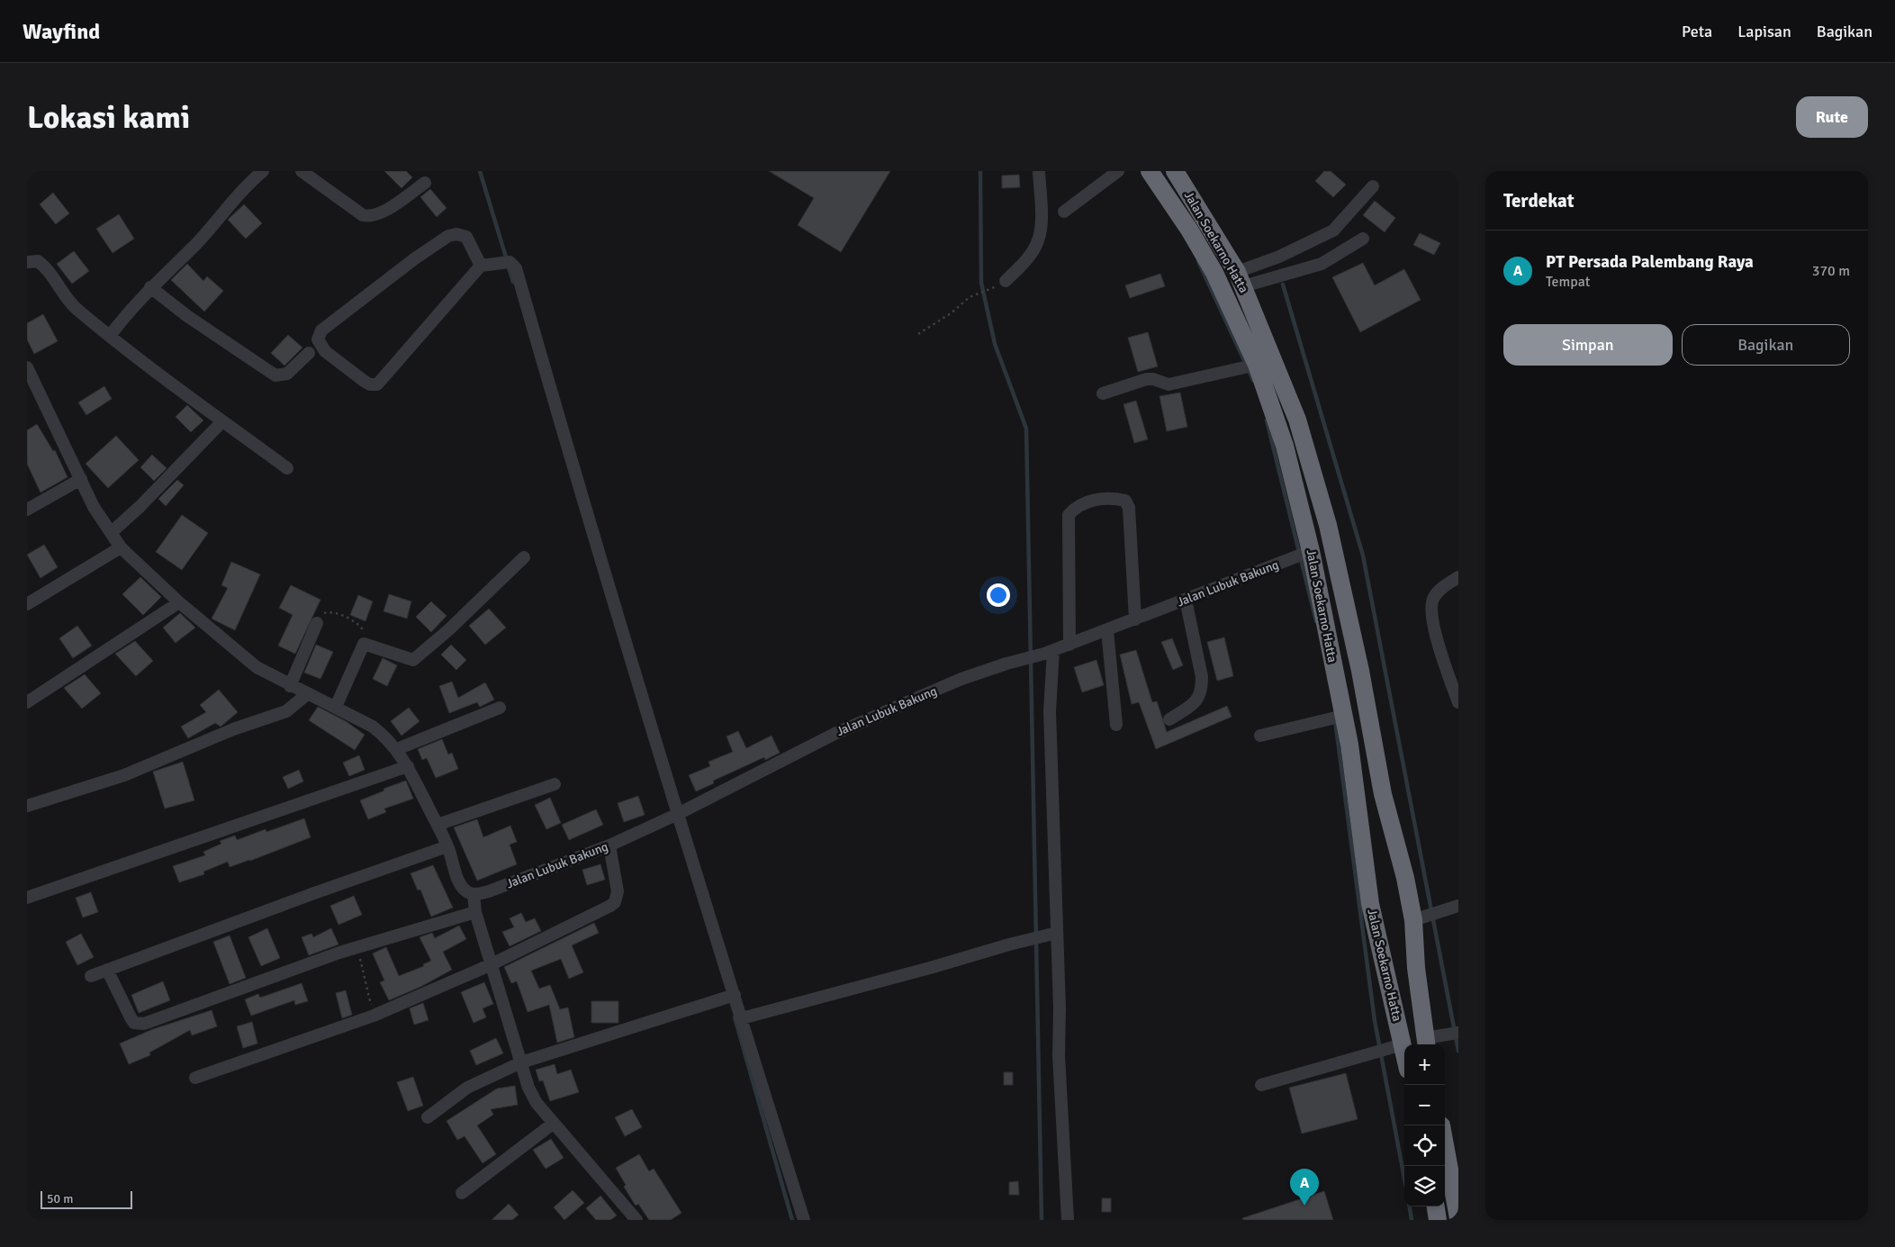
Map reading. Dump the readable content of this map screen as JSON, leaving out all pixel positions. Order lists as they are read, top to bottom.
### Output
{
  "streets": {
    "highway": ["Jalan Soekarno Hatta"],
    "street": ["Jalan Lubuk Bakung"]
  },
  "crossings": [
    ["Jalan Soekarno Hatta", "Jalan Lubuk Bakung"]
  ],
  "scale_bar": "50 m",
  "page": {
    "header": "Wayfind",
    "nav": ["Peta", "Lapisan", "Bagikan"],
    "buttons": [
      "Rute",
      ["Simpan", "Bagikan"]
    ],
    "title": "Lokasi kami",
    "heading": "Terdekat",
    "list": [
      {
        "mark": "A",
        "name": "PT Persada Palembang Raya",
        "note": "Tempat",
        "value": "370 m"
      }
    ],
    "map_buttons": ["+", "−"],
    "pins": "A",
    "scale": "50 m"
  }
}
